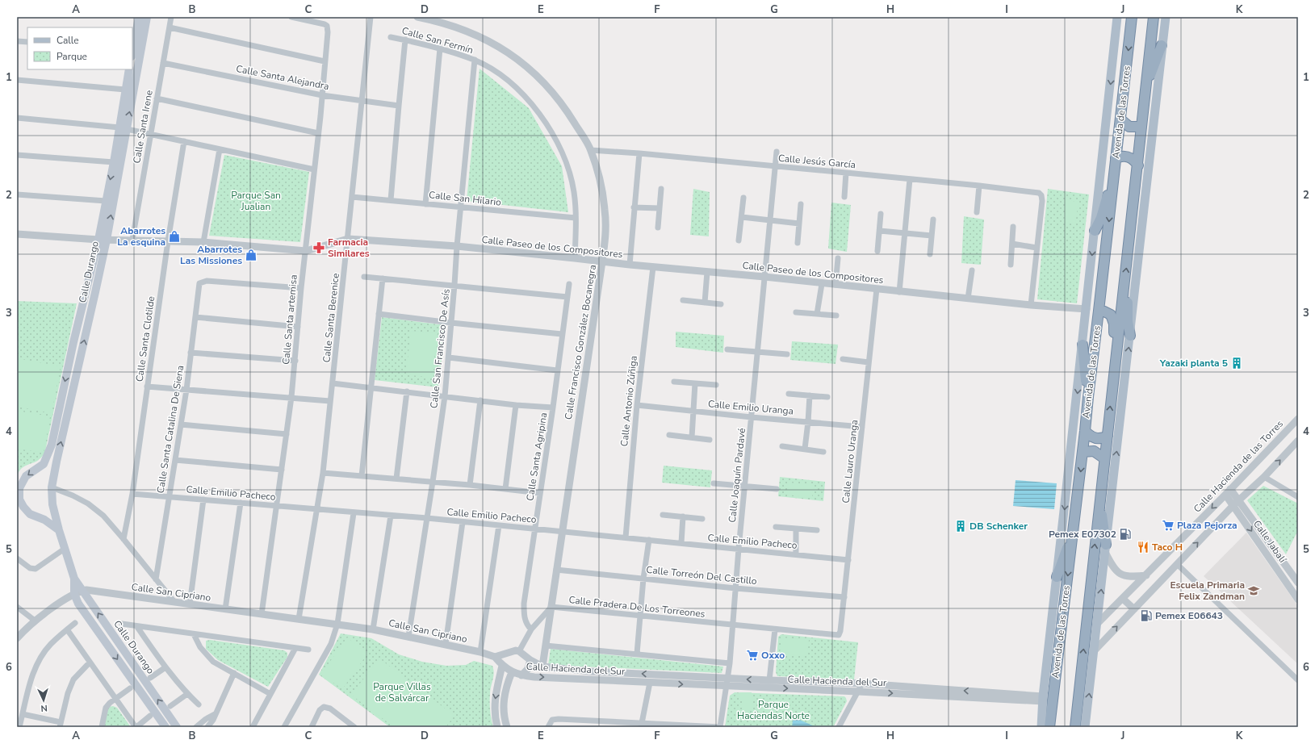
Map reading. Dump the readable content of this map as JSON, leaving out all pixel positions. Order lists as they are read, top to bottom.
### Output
{
  "streets": {
    "highway": ["Avenida de las Torres"],
    "main road": ["Calle Durango"],
    "street": [
      "Calle San Fermín",
      "Calle Santa Alejandra",
      "Calle Santa Irene",
      "Calle Jesús García",
      "Calle San Hilario",
      "Calle Paseo de los Compositores",
      "Calle Santa Berenice",
      "Calle Santa artemisa",
      "Calle Santa Clotilde",
      "Calle Francisco González Bocanegra",
      "Calle San Francisco De Asís",
      "Calle Antonio Zúñiga",
      "Calle Emilio Uranga",
      "Calle Santa Catalina De Siena",
      "Calle Santa Agripina",
      "Calle Lauro Uranga",
      "Calle Hacienda de las Torres",
      "Calle Joaquín Pardavé",
      "Calle Emilio Pacheco",
      "Calle Jabalí",
      "Calle Torreón Del Castillo",
      "Calle San Cipriano",
      "Calle Pradera De Los Torreones",
      "Calle Hacienda del Sur"
    ]
  },
  "crossings": [
    ["Calle San Fermín", "Calle San Hilario"],
    ["Calle San Fermín", "Calle Paseo de los Compositores"],
    ["Calle San Fermín", "Calle San Francisco De Asís"],
    ["Calle Santa Alejandra", "Calle Santa Irene"],
    ["Calle Santa Alejandra", "Calle Santa Berenice"],
    ["Calle Santa Alejandra", "Calle Santa artemisa"],
    ["Avenida de las Torres", "Calle Paseo de los Compositores"],
    ["Avenida de las Torres", "Calle Hacienda del Sur"],
    ["Calle Santa Irene", "Calle Paseo de los Compositores"],
    ["Calle Jesús García", "Calle Francisco González Bocanegra"],
    ["Calle Jesús García", "Calle Joaquín Pardavé"],
    ["Calle San Hilario", "Calle Santa Berenice"],
    ["Calle San Hilario", "Calle San Francisco De Asís"],
    ["Calle Paseo de los Compositores", "Calle Durango"],
    ["Calle Paseo de los Compositores", "Calle Santa Berenice"],
    ["Calle Paseo de los Compositores", "Calle Santa artemisa"],
    ["Calle Paseo de los Compositores", "Calle Santa Clotilde"],
    ["Calle Paseo de los Compositores", "Calle Francisco González Bocanegra"],
    ["Calle Paseo de los Compositores", "Calle San Francisco De Asís"],
    ["Calle Paseo de los Compositores", "Calle Antonio Zúñiga"],
    ["Calle Paseo de los Compositores", "Calle Lauro Uranga"],
    ["Calle Paseo de los Compositores", "Calle Joaquín Pardavé"],
    ["Calle Durango", "Calle San Cipriano"],
    ["Calle Santa Berenice", "Calle Emilio Pacheco"],
    ["Calle Santa Berenice", "Calle San Cipriano"],
    ["Calle Santa artemisa", "Calle Santa Catalina De Siena"],
    ["Calle Santa artemisa", "Calle Emilio Pacheco"],
    ["Calle Santa artemisa", "Calle San Cipriano"],
    ["Calle Santa Clotilde", "Calle Emilio Pacheco"],
    ["Calle Francisco González Bocanegra", "Calle Emilio Pacheco"],
    ["Calle Francisco González Bocanegra", "Calle Torreón Del Castillo"],
    ["Calle Francisco González Bocanegra", "Calle Pradera De Los Torreones"],
    ["Calle Francisco González Bocanegra", "Calle Hacienda del Sur"],
    ["Calle San Francisco De Asís", "Calle Emilio Pacheco"],
    ["Calle San Francisco De Asís", "Calle San Cipriano"],
    ["Calle Antonio Zúñiga", "Calle Emilio Uranga"],
    ["Calle Antonio Zúñiga", "Calle Emilio Pacheco"],
    ["Calle Emilio Uranga", "Calle Lauro Uranga"],
    ["Calle Emilio Uranga", "Calle Joaquín Pardavé"],
    ["Calle Santa Catalina De Siena", "Calle Emilio Pacheco"],
    ["Calle Santa Agripina", "Calle Emilio Pacheco"],
    ["Calle Lauro Uranga", "Calle Emilio Pacheco"],
    ["Calle Lauro Uranga", "Calle Torreón Del Castillo"],
    ["Calle Lauro Uranga", "Calle Pradera De Los Torreones"],
    ["Calle Hacienda de las Torres", "Calle Jabalí"],
    ["Calle Joaquín Pardavé", "Calle Emilio Pacheco"],
    ["Calle Joaquín Pardavé", "Calle Torreón Del Castillo"],
    ["Calle Joaquín Pardavé", "Calle Pradera De Los Torreones"],
    ["Calle Joaquín Pardavé", "Calle Hacienda del Sur"],
    ["Calle San Cipriano", "Calle Hacienda del Sur"]
  ],
  "parks": ["Parque San Jualian", "Parque Villas de Salvárcar", "Parque Haciendas Norte"],
  "places": {
    "shop": ["Abarrotes La esquina", "Abarrotes Las Missiones"],
    "pharmacy": ["Farmacia Similares"],
    "building": ["Yazaki planta 5", "DB Schenker"],
    "supermarket": ["Plaza Pejorza", "Oxxo"],
    "fuel station": ["Pemex E07302", "Pemex E06643"],
    "restaurant": ["Taco H"],
    "school or university": ["Escuela Primaria Felix Zandman"]
  },
  "legend": ["Calle", "Parque"],
  "north": "bottom",
  "grid": {
    "columns": [
      "A",
      "B",
      "C",
      "D",
      "E",
      "F",
      "G",
      "H",
      "I",
      "J",
      "K"
    ],
    "rows": [
      "1",
      "2",
      "3",
      "4",
      "5",
      "6"
    ]
  }
}
